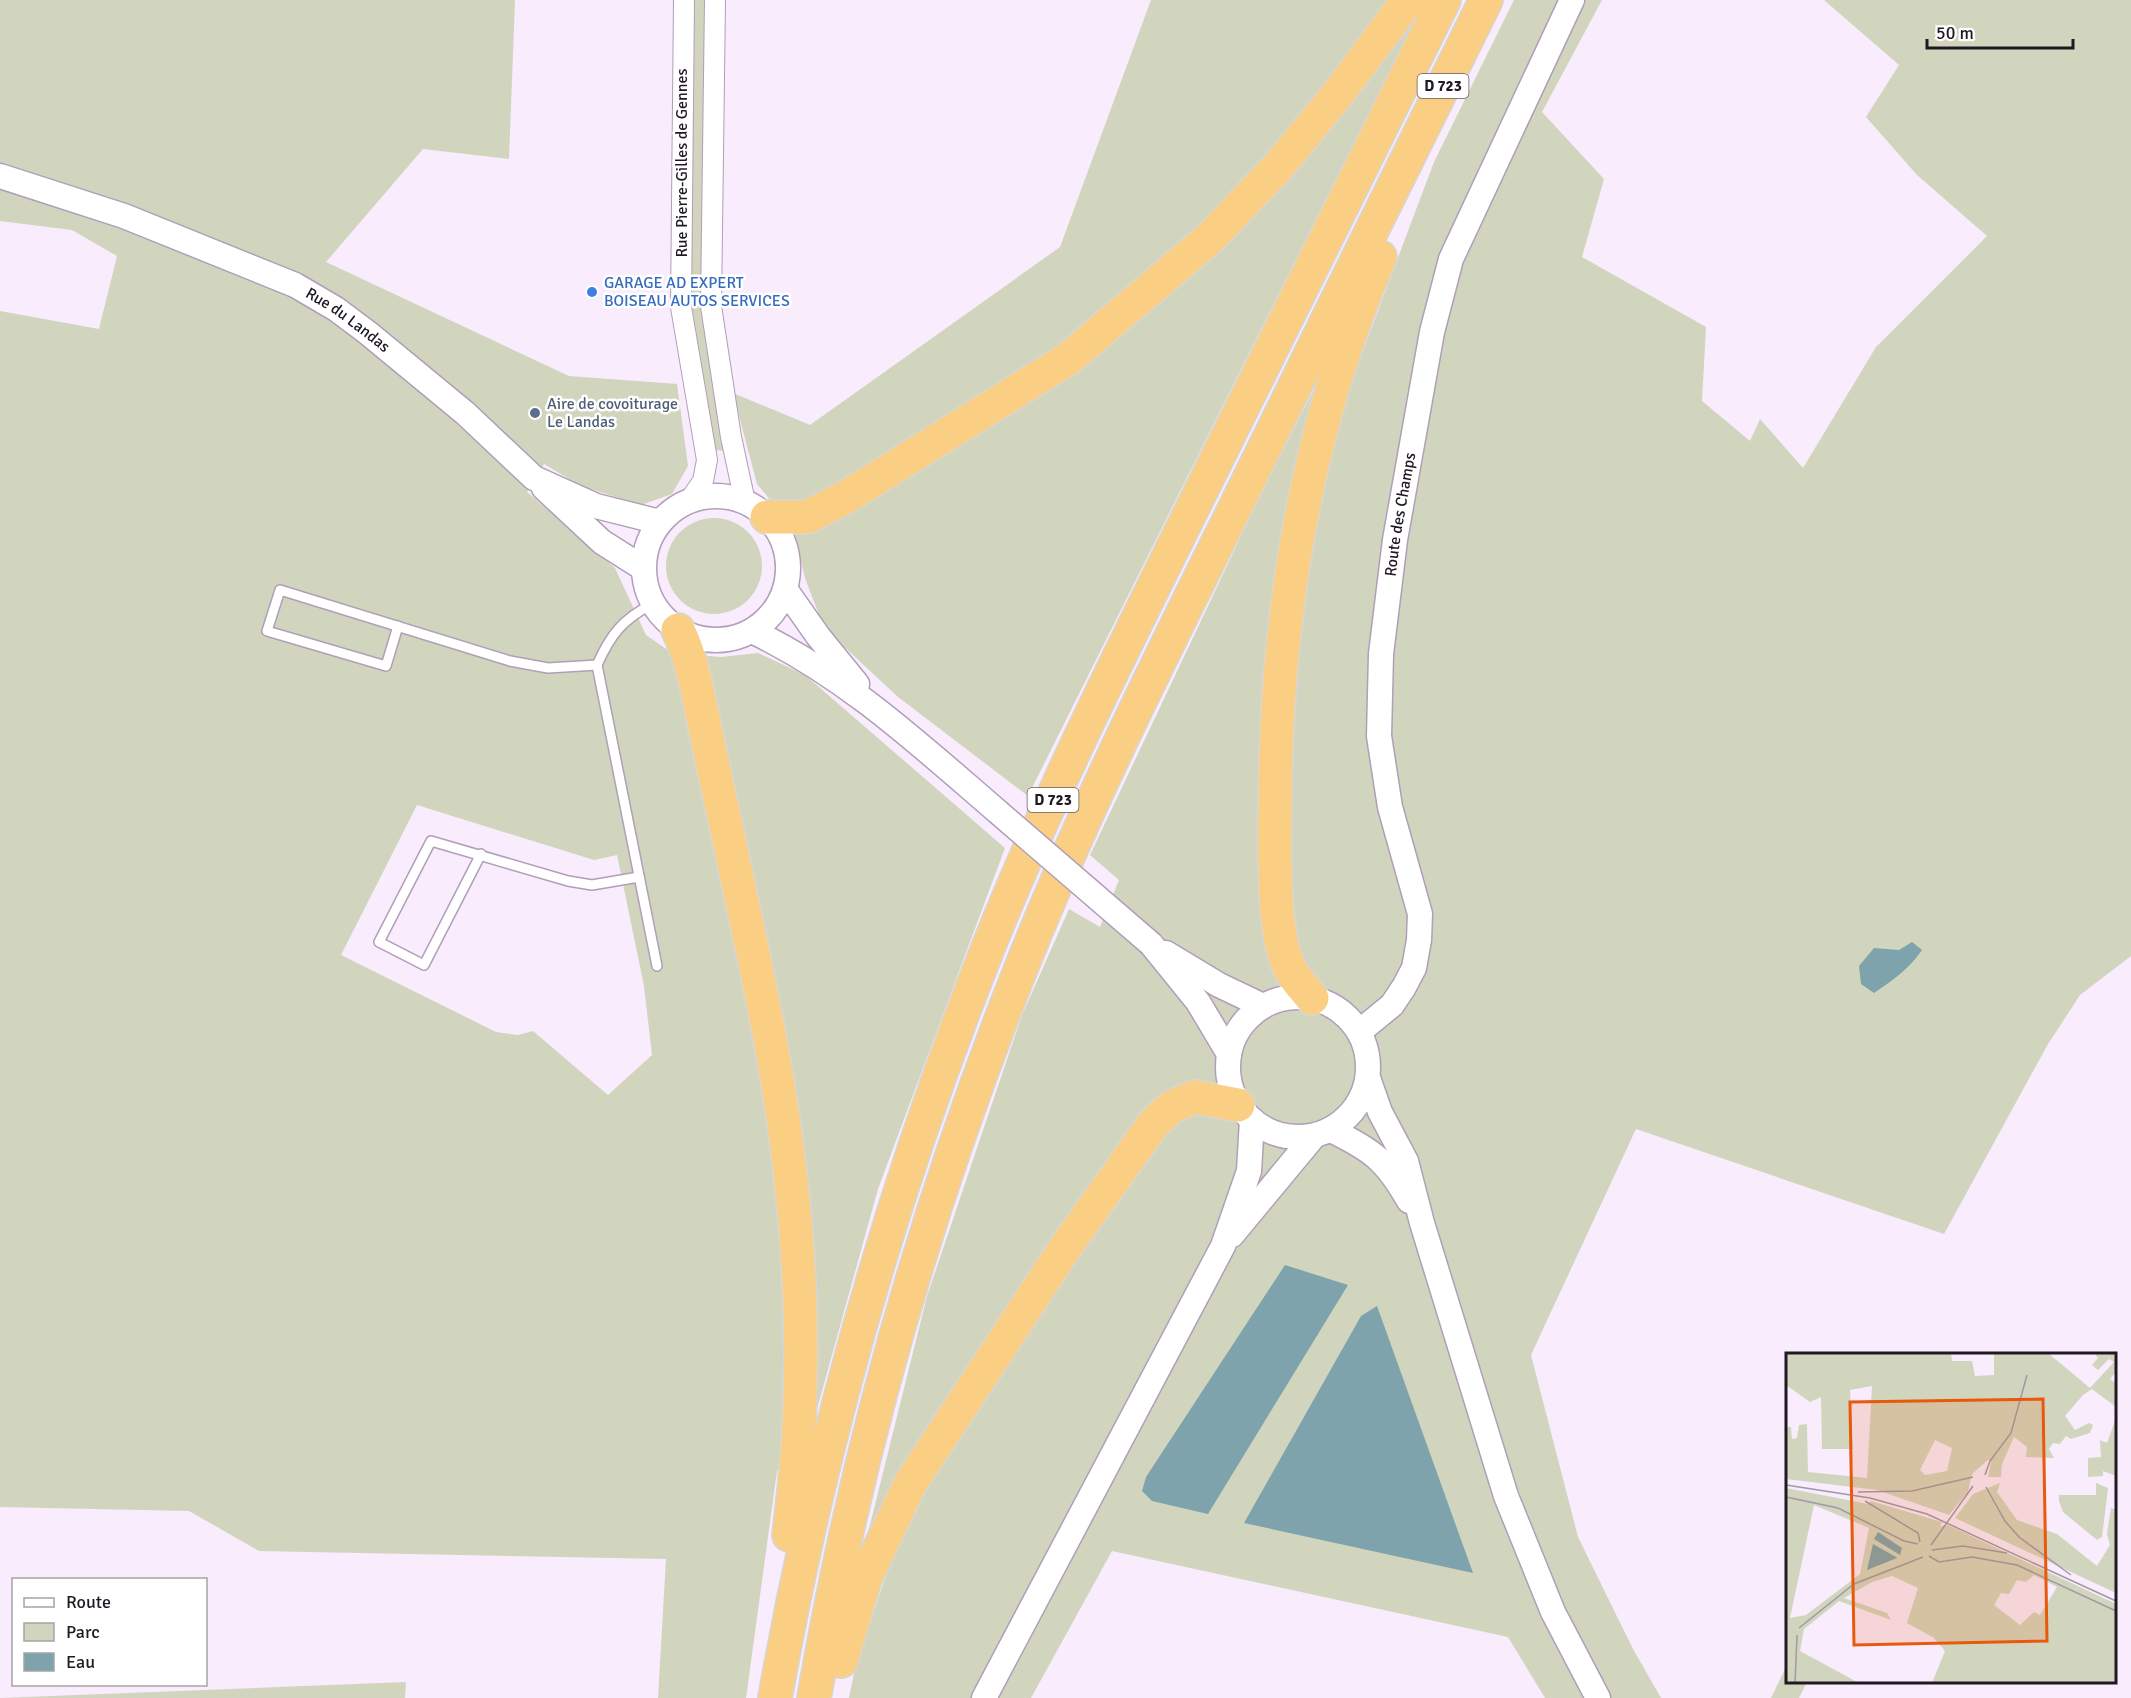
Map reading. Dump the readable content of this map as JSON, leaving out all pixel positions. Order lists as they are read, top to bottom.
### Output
{
  "streets": {
    "highway": ["D 723"],
    "street": ["Rue Pierre-Gilles de Gennes", "Rue du Landas", "Route des Champs"]
  },
  "crossings": [
    ["Rue Pierre-Gilles de Gennes", "Rue du Landas"]
  ],
  "places": ["GARAGE AD EXPERT BOISEAU AUTOS SERVICES", "Aire de covoiturage Le Landas"],
  "legend": ["Route", "Parc", "Eau"],
  "scale_bar": "50 m"
}
